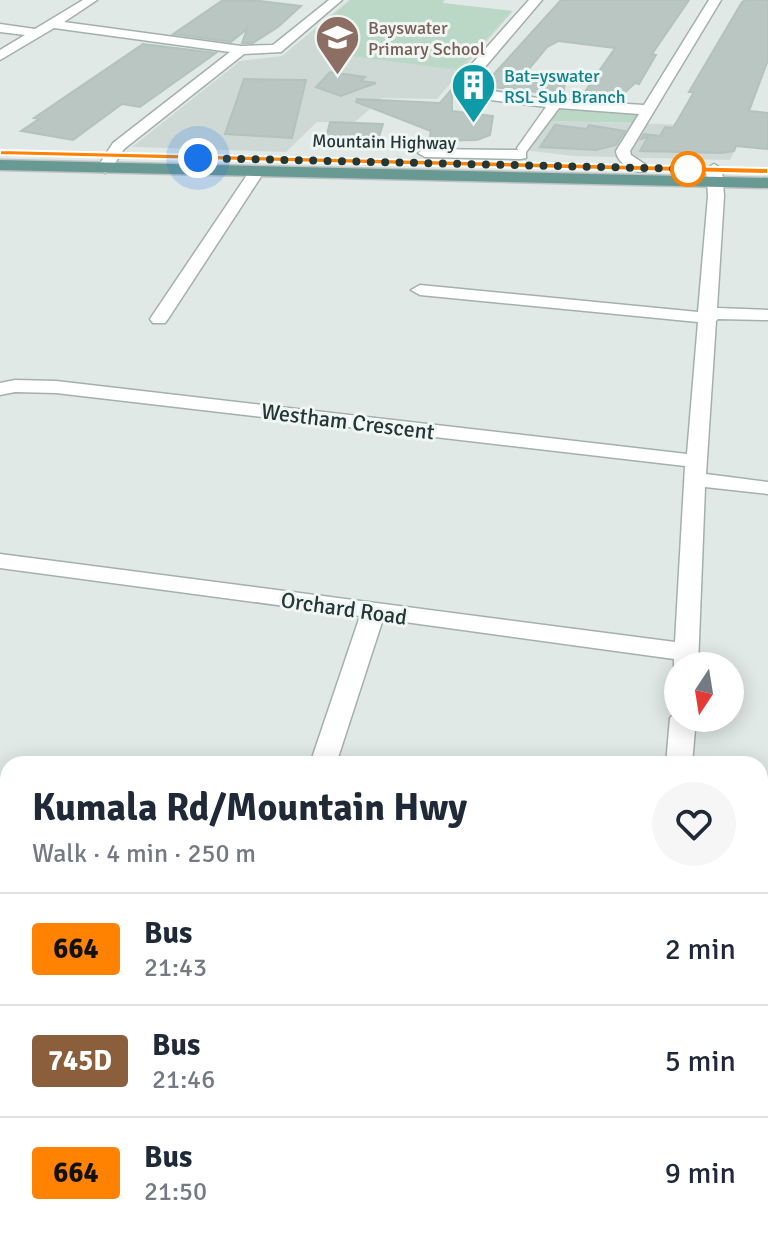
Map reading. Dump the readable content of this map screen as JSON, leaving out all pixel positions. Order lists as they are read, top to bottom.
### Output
{
  "streets": {
    "main road": ["Mountain Highway"],
    "street": ["Westham Crescent", "Orchard Road"]
  },
  "places": {
    "school or university": ["Bayswater Primary School"],
    "building": ["Bat=yswater RSL Sub Branch"]
  },
  "lines": ["bus line 664"],
  "north": "bottom",
  "page": {
    "heading": ["Kumala Rd/Mountain Hwy", "Walk · 4 min · 250 m"],
    "list": [
      {
        "mark": "664",
        "name": "Bus",
        "note": "21:43",
        "value": "2 min"
      },
      {
        "mark": "745D",
        "name": "Bus",
        "note": "21:46",
        "value": "5 min"
      },
      {
        "mark": "664",
        "name": "Bus",
        "note": "21:50",
        "value": "9 min"
      }
    ]
  }
}
